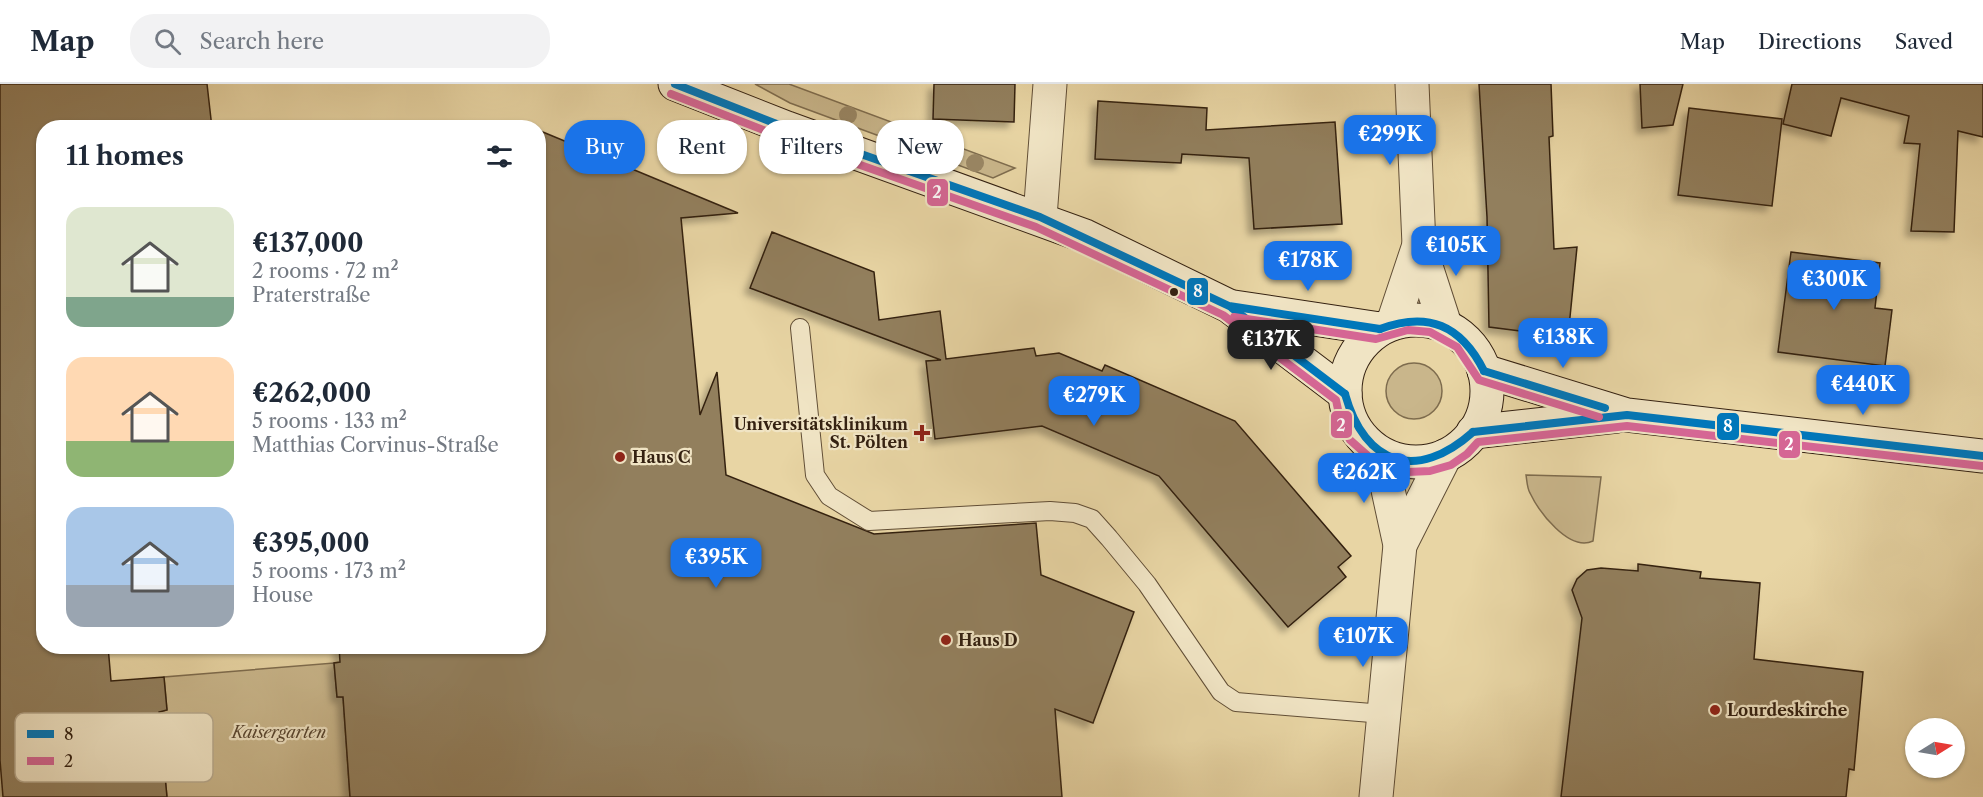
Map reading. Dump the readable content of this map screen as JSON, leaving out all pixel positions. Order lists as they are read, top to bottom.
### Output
{
  "parks": ["Kaisergarten"],
  "places": {
    "health": ["Universitätsklinikum St. Pölten"],
    "other": ["Haus C", "Haus D", "Lourdeskirche"]
  },
  "lines": ["transit line 8", "transit line 2"],
  "legend": ["8", "2"],
  "north": "right",
  "page": {
    "header": "Map",
    "search": "Search here",
    "nav": ["Map", "Directions", "Saved"],
    "price": [
      "€299K",
      "€105K",
      "€178K",
      "€300K",
      "€138K",
      "€137K",
      "€440K",
      "€279K",
      "€262K",
      "€395K",
      "€107K"
    ],
    "chip": [
      "Buy",
      "Rent",
      "Filters",
      "New"
    ],
    "heading": "11 homes",
    "list": [
      {
        "name": "€137,000",
        "note": "2 rooms · 72 m² · Praterstraße"
      },
      {
        "name": "€262,000",
        "note": "5 rooms · 133 m² · Matthias Corvinus-Straße"
      },
      {
        "name": "€395,000",
        "note": "5 rooms · 173 m² · House"
      }
    ]
  }
}
